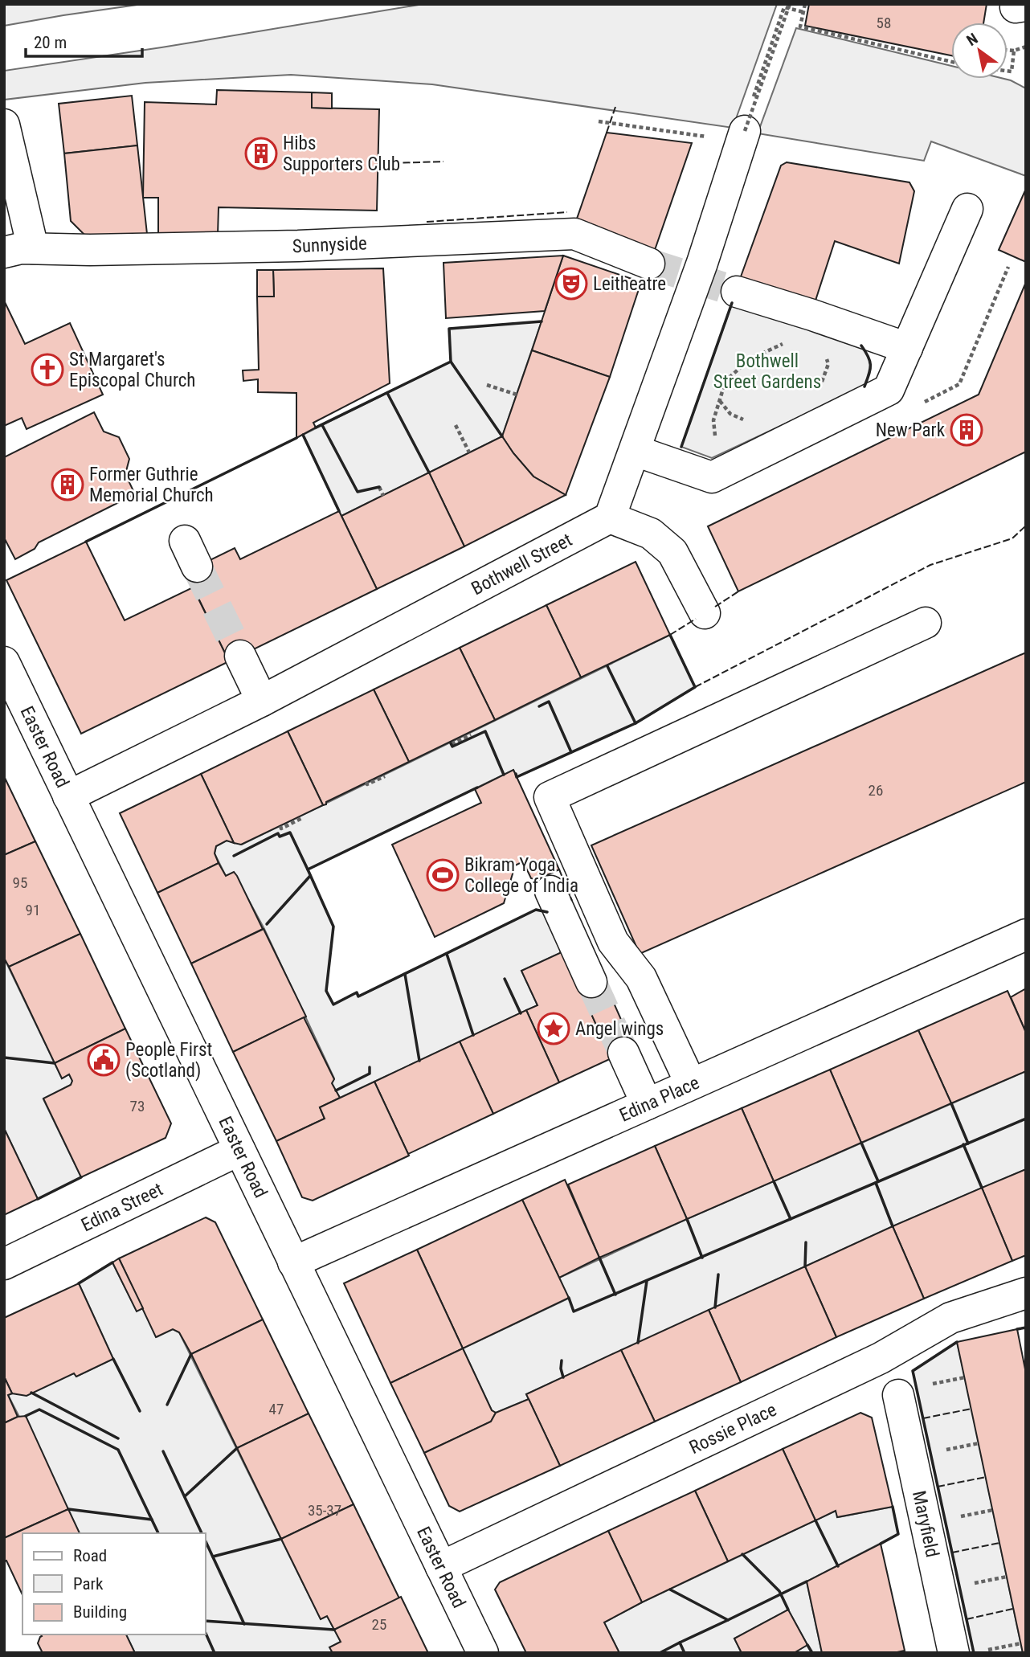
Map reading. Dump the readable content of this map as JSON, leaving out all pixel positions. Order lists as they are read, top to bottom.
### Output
{
  "streets": {
    "street": [
      "Sunnyside",
      "Bothwell Street",
      "Easter Road",
      "Edina Place",
      "Edina Street",
      "Rossie Place",
      "Maryfield"
    ]
  },
  "crossings": [
    ["Bothwell Street", "Easter Road"],
    ["Easter Road", "Edina Place"],
    ["Easter Road", "Edina Street"],
    ["Easter Road", "Rossie Place"]
  ],
  "parks": ["Bothwell Street Gardens"],
  "places": {
    "building": ["Hibs Supporters Club", "New Park", "Former Guthrie Memorial Church"],
    "theatre": ["Leitheatre"],
    "church": ["St Margaret's Episcopal Church"],
    "sports": ["Bikram Yoga College of India"],
    "place": ["Angel wings"],
    "public building": ["People First (Scotland)"]
  },
  "house_numbers": [
    "58",
    "26",
    "95",
    "91",
    "73",
    "47",
    "35-37",
    "25"
  ],
  "legend": ["Road", "Park", "Building"],
  "scale_bar": "20 m",
  "north": "top left"
}
